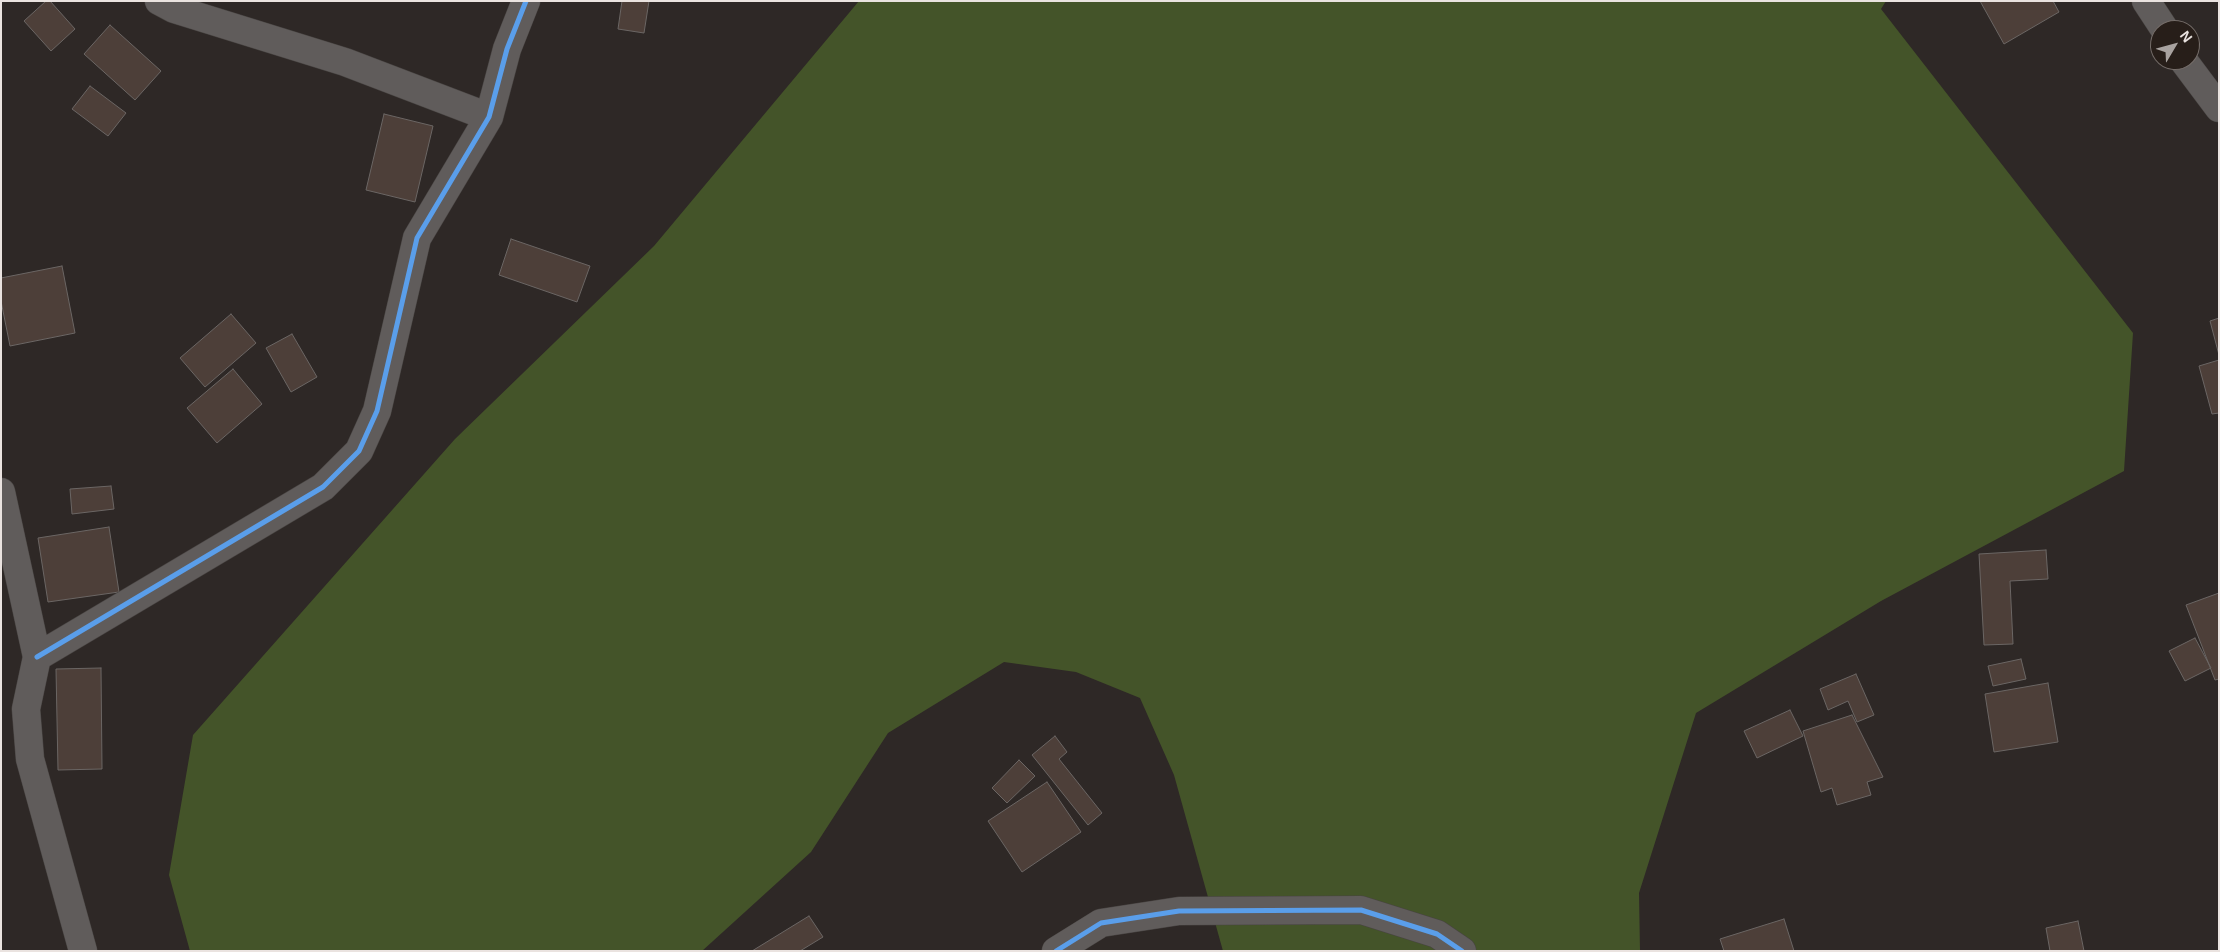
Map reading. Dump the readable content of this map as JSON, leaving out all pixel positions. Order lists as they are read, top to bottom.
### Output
{
  "north": "top right"
}
